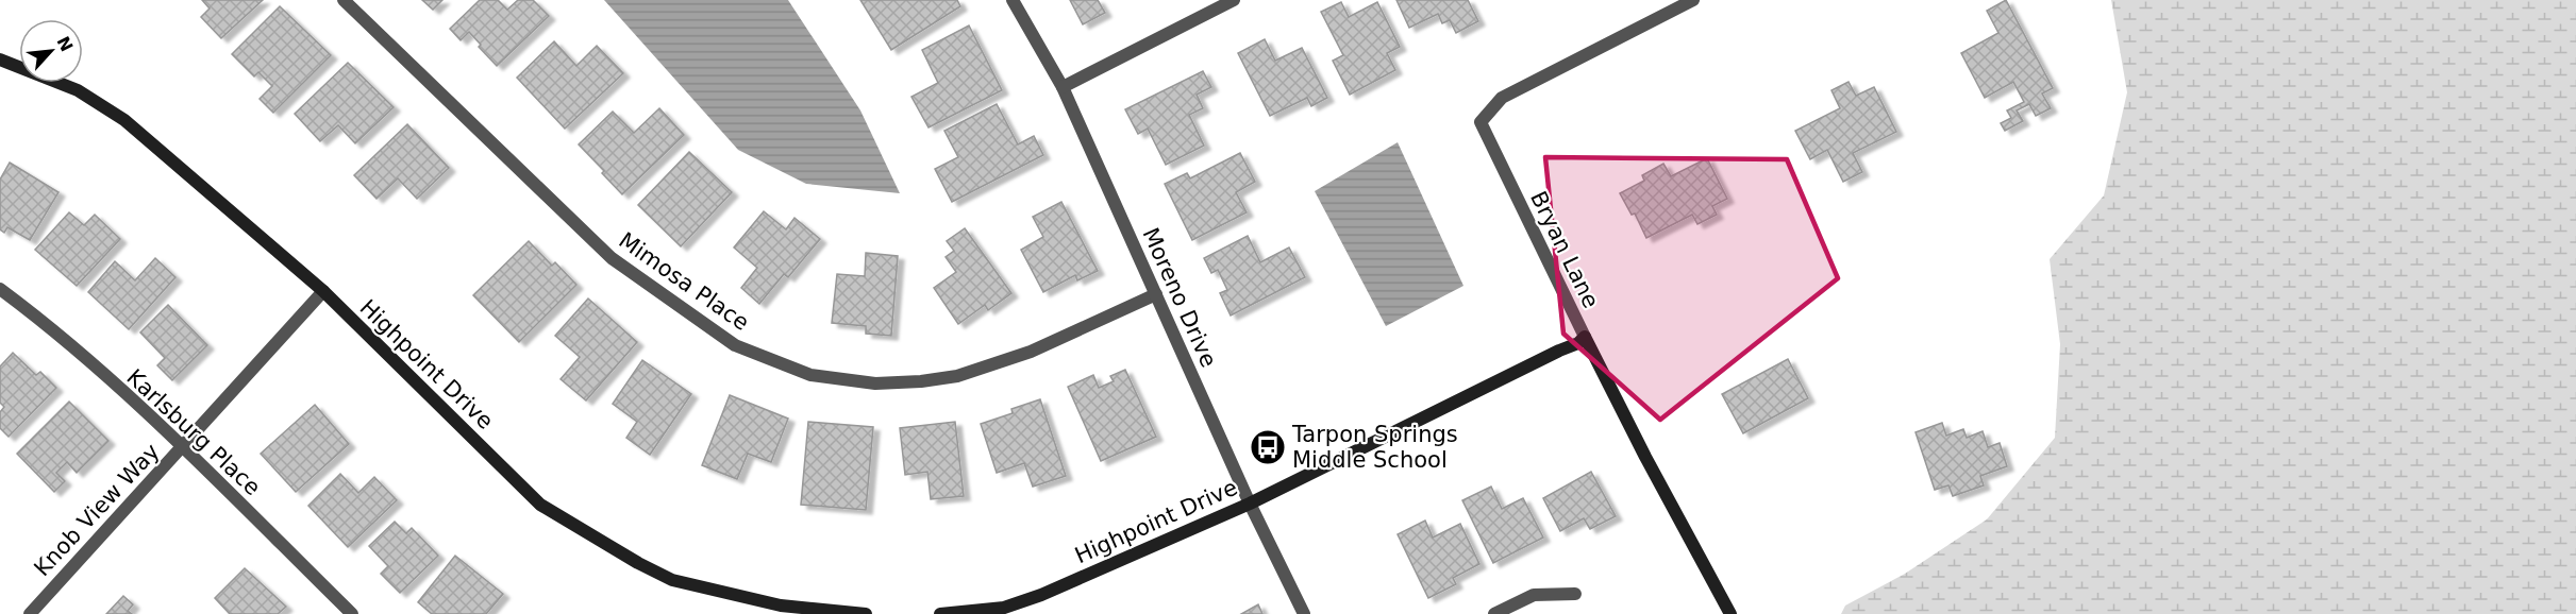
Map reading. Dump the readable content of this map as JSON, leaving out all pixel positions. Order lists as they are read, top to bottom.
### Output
{
  "streets": {
    "street": [
      "Bryan Lane",
      "Mimosa Place",
      "Moreno Drive",
      "Highpoint Drive",
      "Karlsburg Place",
      "Knob View Way"
    ]
  },
  "crossings": [
    ["Bryan Lane", "Highpoint Drive"],
    ["Mimosa Place", "Moreno Drive"],
    ["Moreno Drive", "Highpoint Drive"],
    ["Highpoint Drive", "Knob View Way"],
    ["Karlsburg Place", "Knob View Way"]
  ],
  "places": {
    "bus stop": ["Tarpon Springs Middle School"]
  },
  "north": "top right"
}
